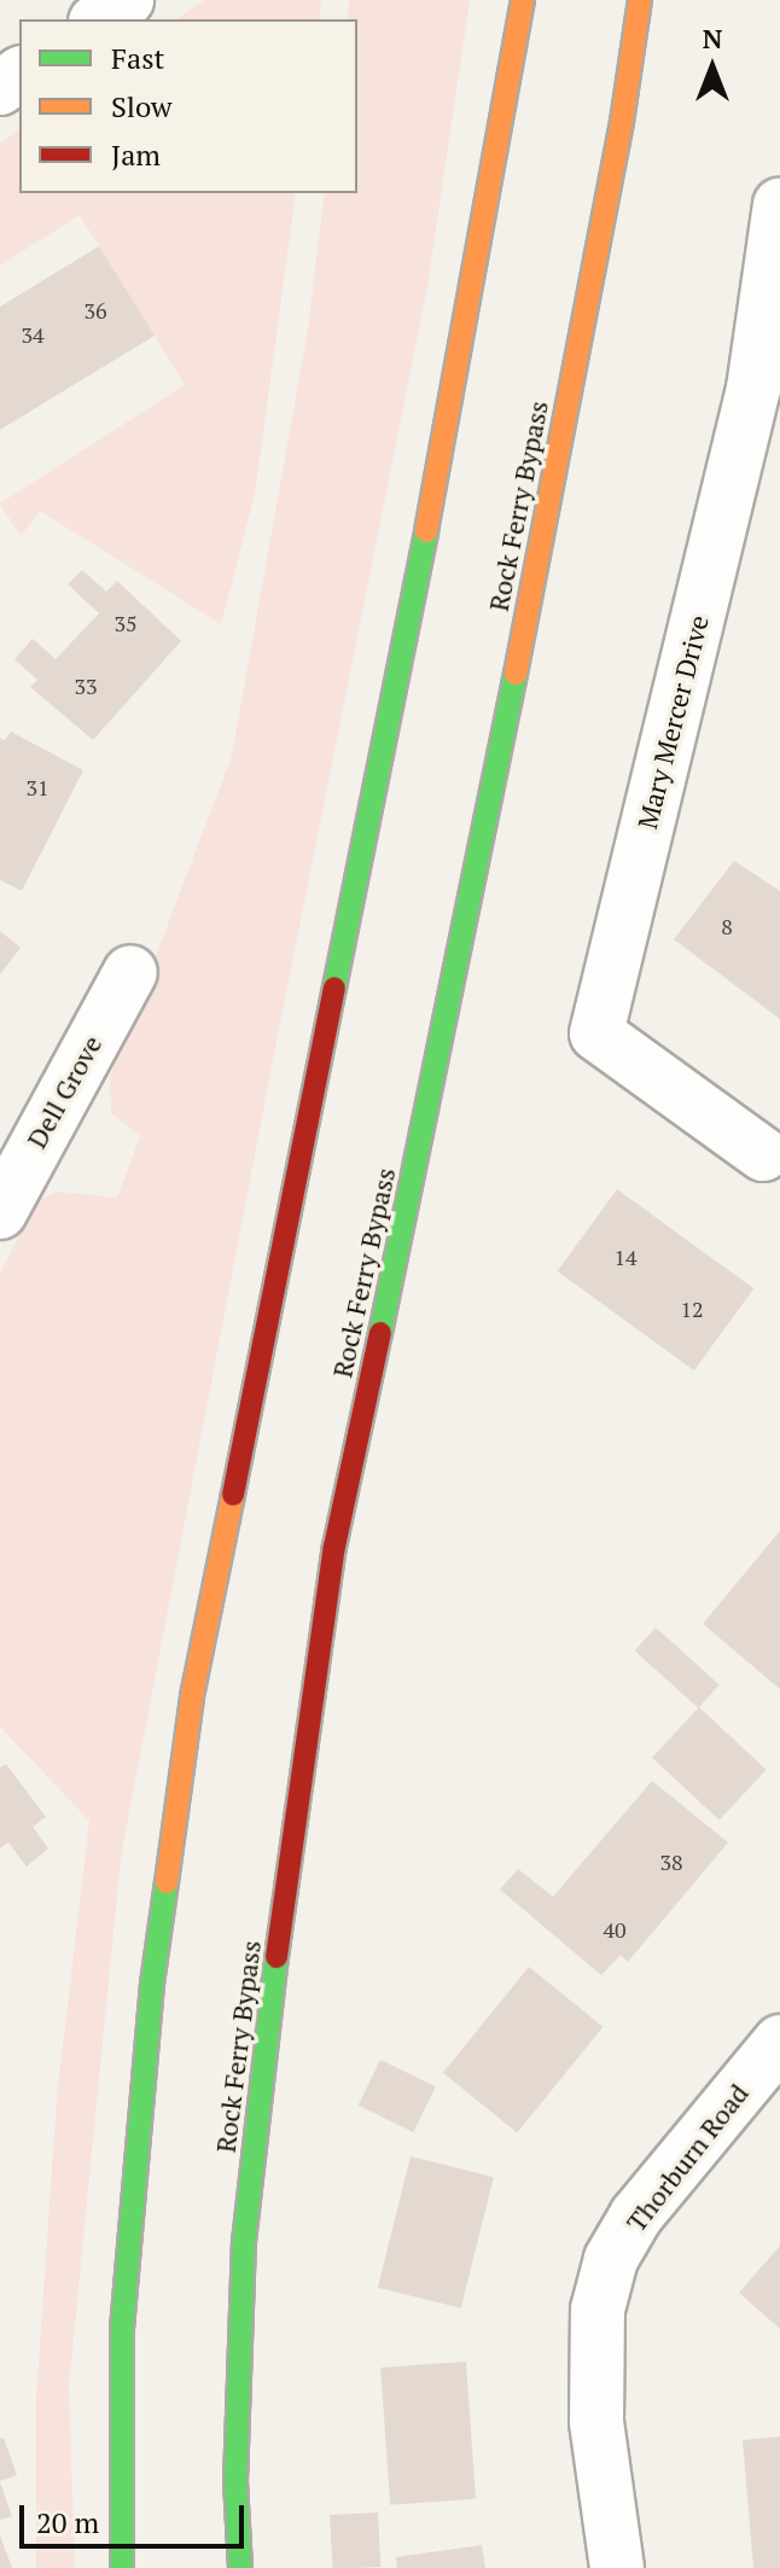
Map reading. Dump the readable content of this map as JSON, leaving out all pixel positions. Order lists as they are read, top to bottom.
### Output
{
  "streets": {
    "highway": ["Rock Ferry Bypass"],
    "street": ["Mary Mercer Drive", "Dell Grove", "Thorburn Road"]
  },
  "house_numbers": [
    "36",
    "34",
    "35",
    "33",
    "31",
    "8",
    "14",
    "12",
    "38",
    "40"
  ],
  "legend": ["Fast", "Slow", "Jam"],
  "scale_bar": "20 m",
  "north": "top"
}
